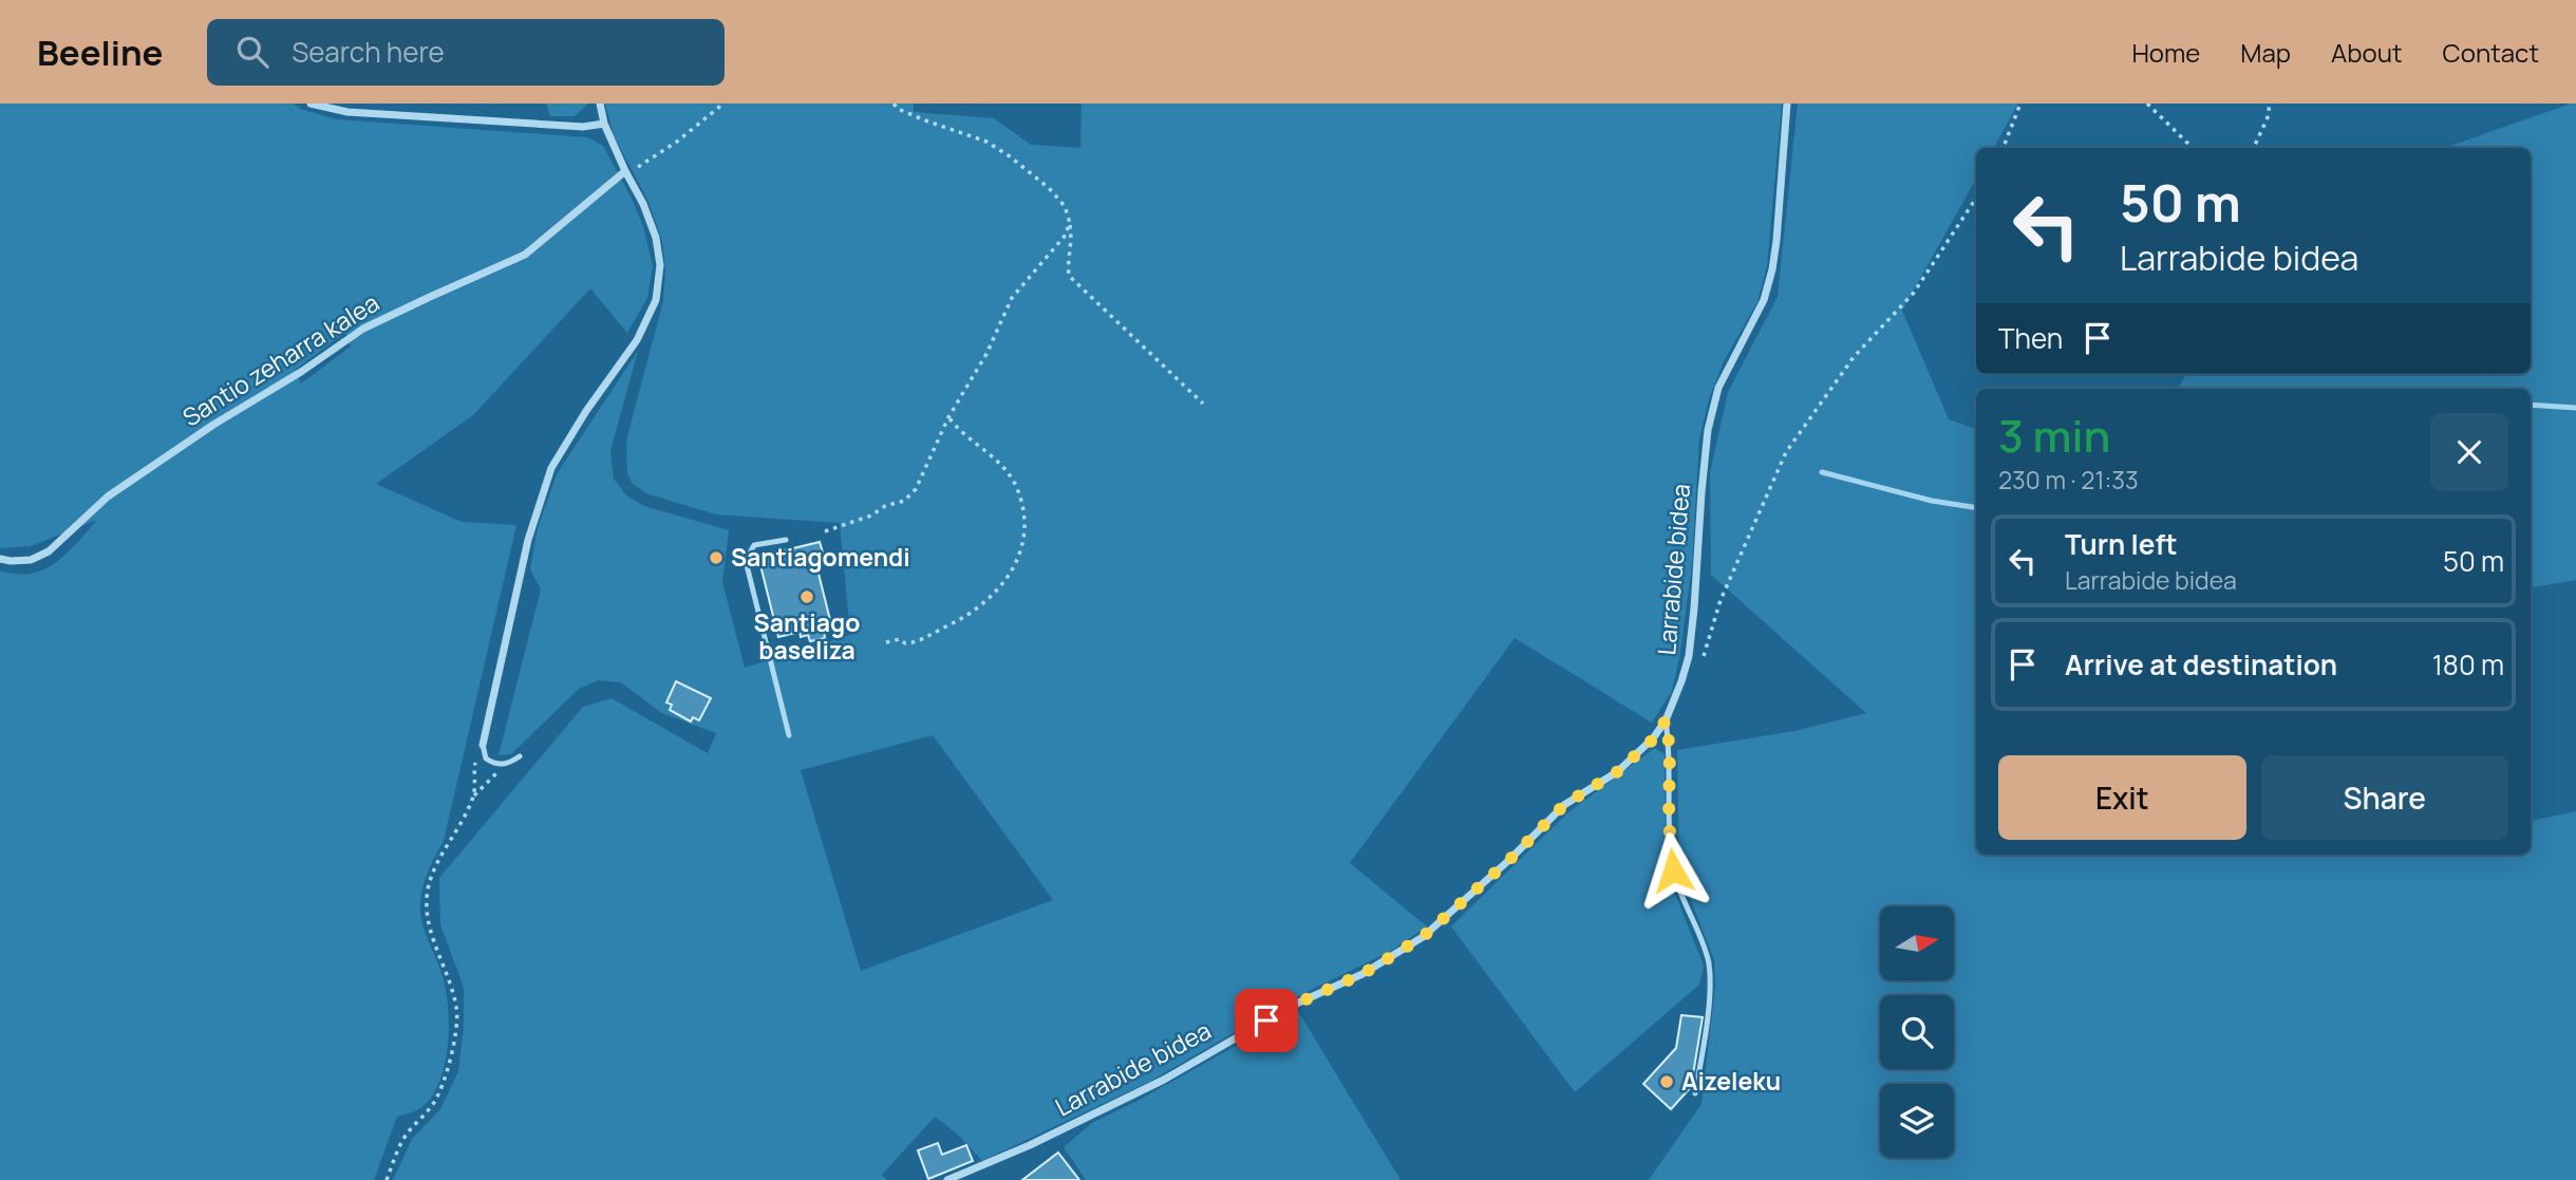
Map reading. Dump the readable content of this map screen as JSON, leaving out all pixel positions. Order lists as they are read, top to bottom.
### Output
{
  "streets": {
    "street": ["Santio zeharra kalea", "Larrabide bidea"]
  },
  "places": ["Santiagomendi", "Santiago baseliza", "Aizeleku"],
  "north": "right",
  "page": {
    "header": "Beeline",
    "search": "Search here",
    "nav": [
      "Home",
      "Map",
      "About",
      "Contact"
    ],
    "turn": ["50 m", "Larrabide bidea"],
    "then": "Then",
    "heading": ["3 min", "230 m · 21:33"],
    "list": [
      {
        "name": "Turn left",
        "note": "Larrabide bidea",
        "value": "50 m"
      },
      {
        "name": "Arrive at destination",
        "value": "180 m"
      }
    ],
    "buttons": ["Exit", "Share"]
  }
}
